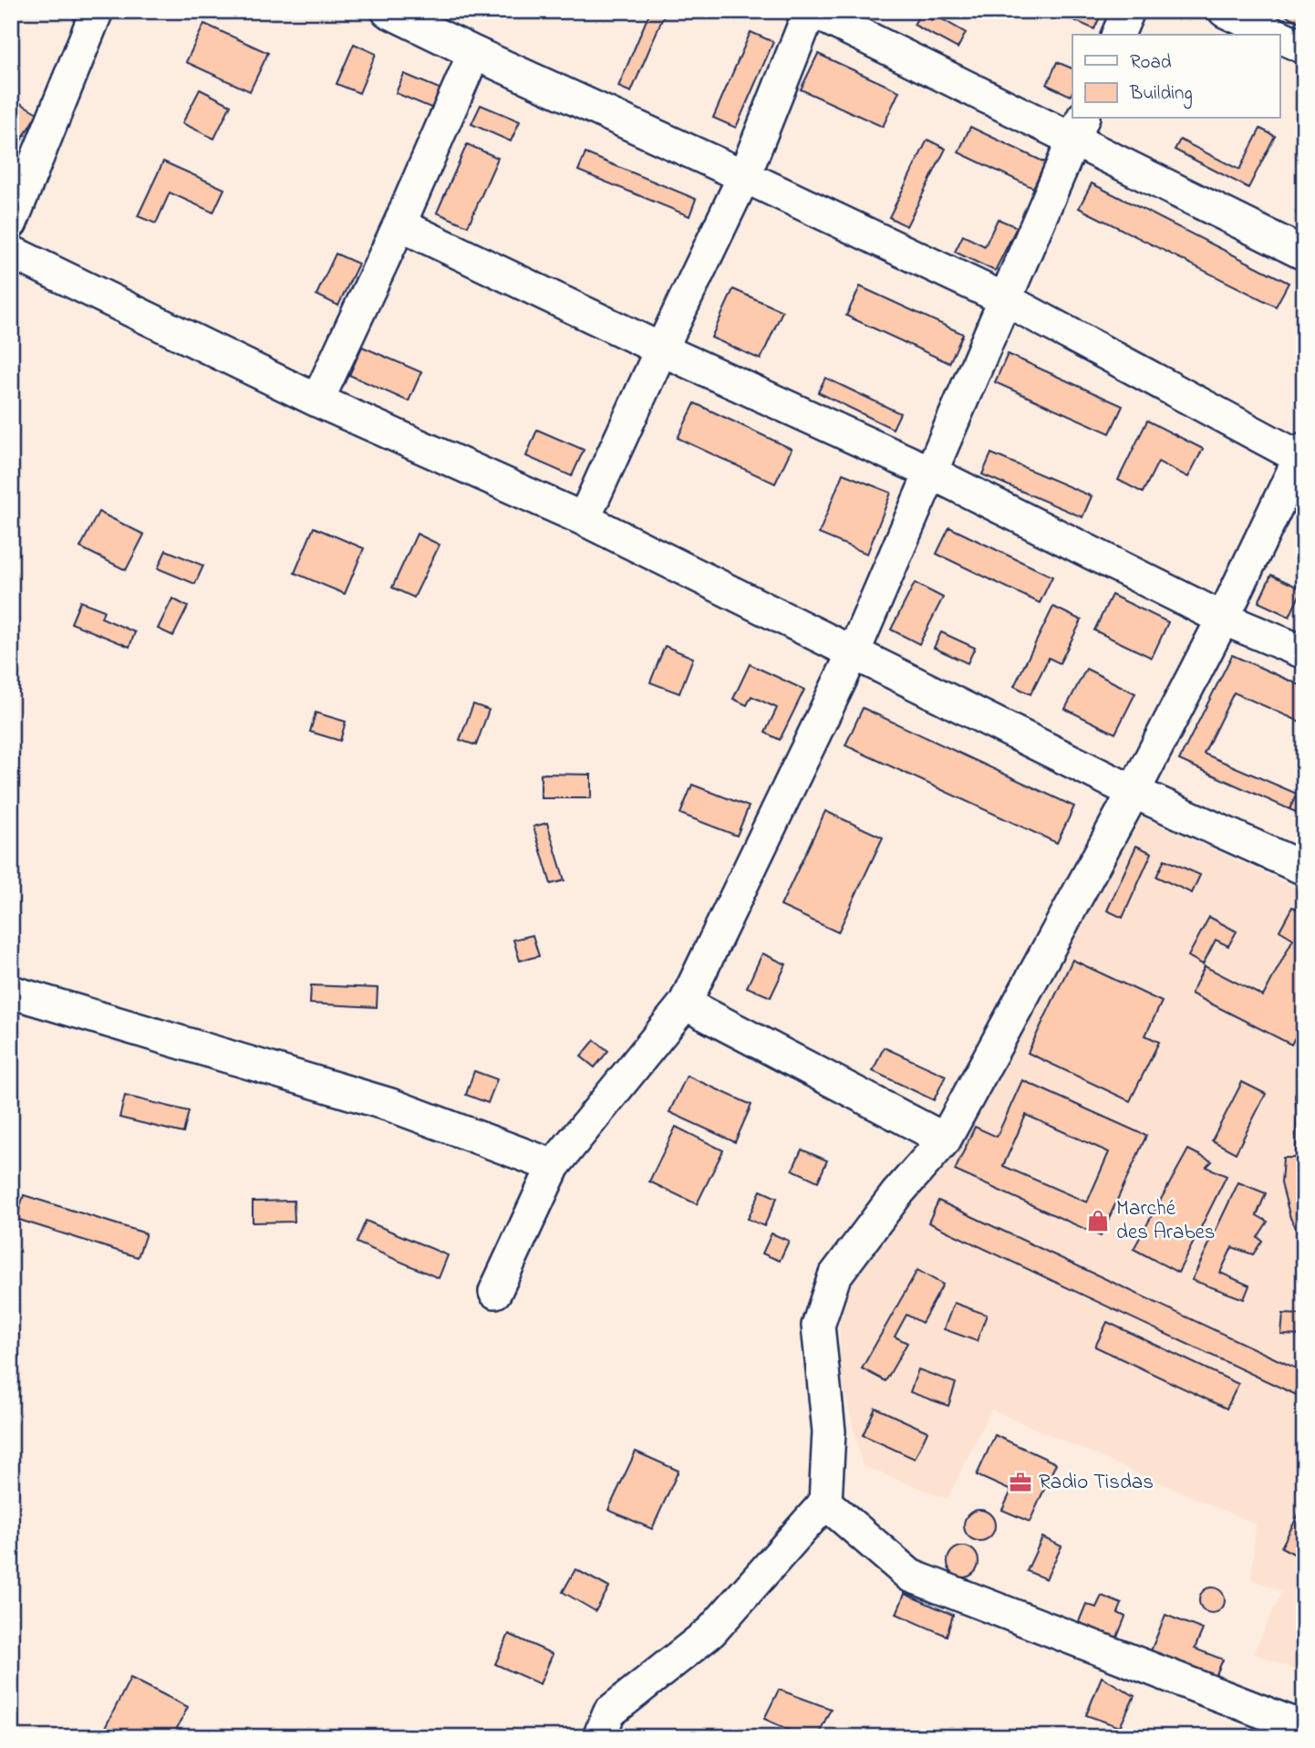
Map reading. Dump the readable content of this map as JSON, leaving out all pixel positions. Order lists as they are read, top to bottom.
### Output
{
  "places": {
    "shop": ["Marché des Arabes"],
    "office": ["Radio Tisdas"]
  },
  "legend": ["Road", "Building"]
}
